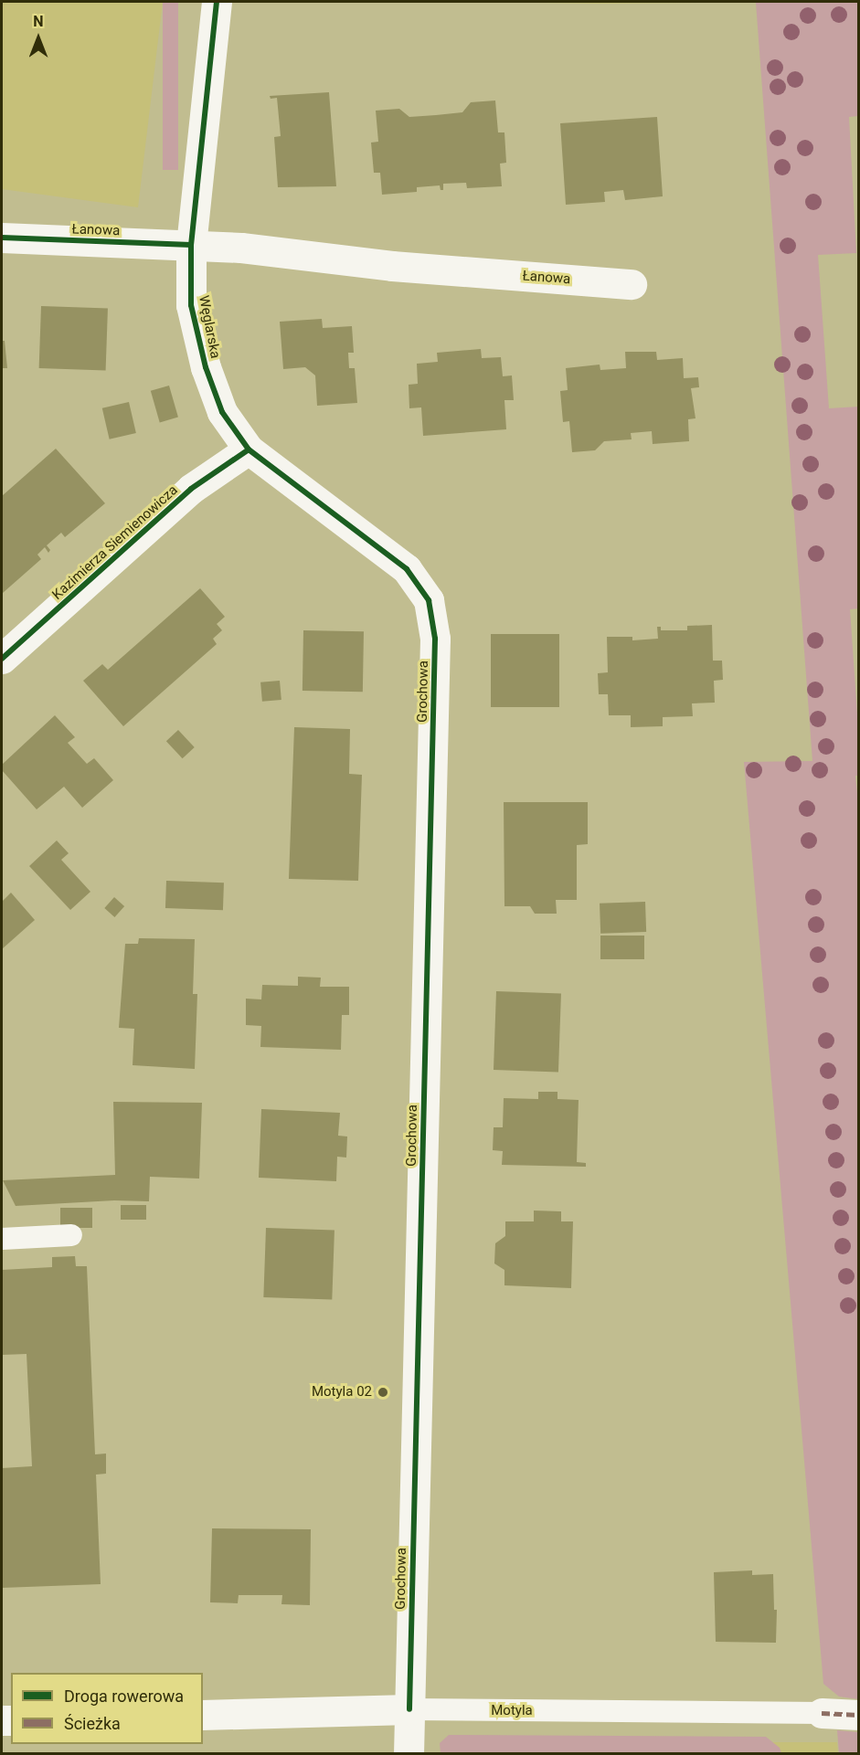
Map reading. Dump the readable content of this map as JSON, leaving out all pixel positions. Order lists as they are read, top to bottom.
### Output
{
  "streets": {
    "street": [
      "Łanowa",
      "Węglarska",
      "Kazimierza Siemienowicza",
      "Grochowa",
      "Motyla"
    ]
  },
  "crossings": [
    ["Łanowa", "Węglarska"],
    ["Węglarska", "Kazimierza Siemienowicza"],
    ["Węglarska", "Grochowa"],
    ["Grochowa", "Motyla"]
  ],
  "places": ["Motyla 02"],
  "legend": ["Droga rowerowa", "Ścieżka"],
  "north": "top"
}
